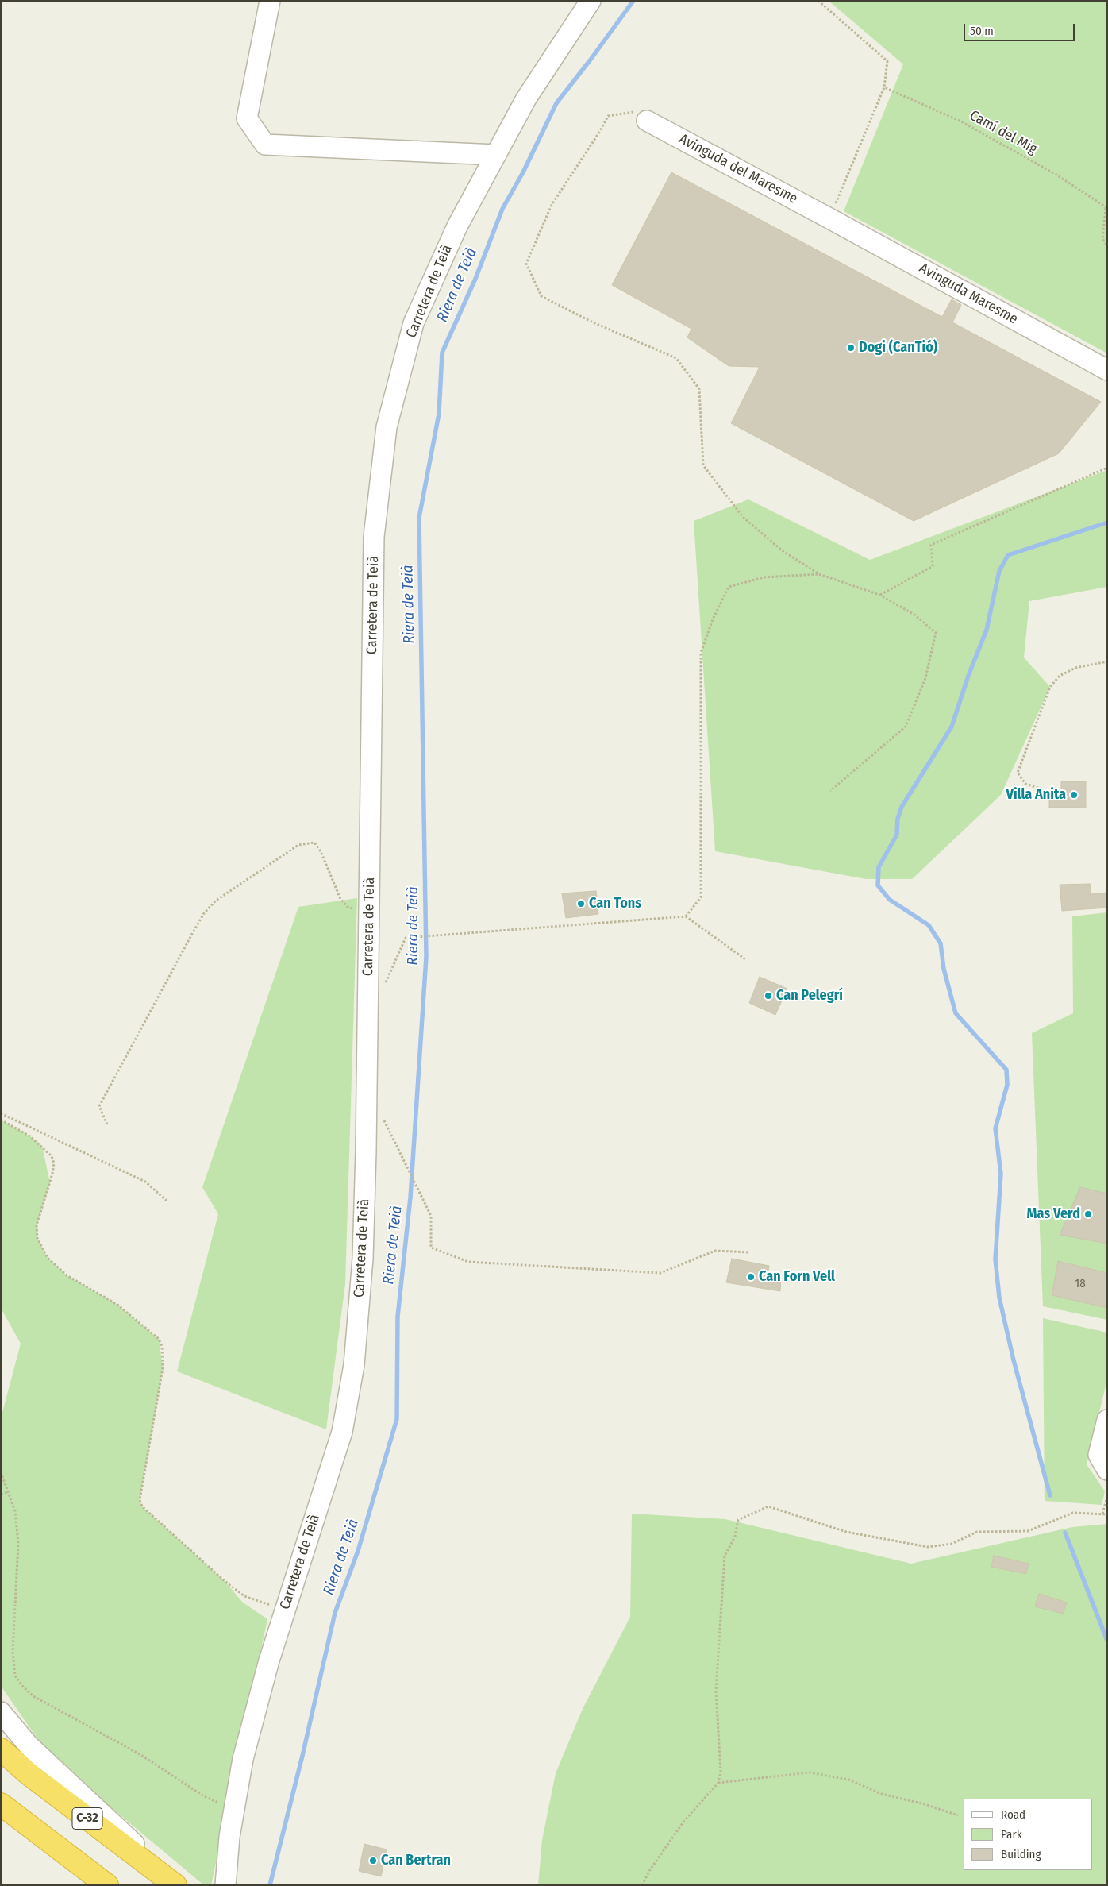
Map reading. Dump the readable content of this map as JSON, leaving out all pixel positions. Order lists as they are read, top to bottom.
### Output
{
  "streets": {
    "highway": ["C-32"],
    "street": ["Avinguda del Maresme", "Carretera de Teià", "Avinguda Maresme"],
    "path": ["Camí del Mig"]
  },
  "crossings": [
    ["Avinguda del Maresme", "Avinguda Maresme"]
  ],
  "water": ["Riera de Teià"],
  "places": [
    "Dogi (CanTió)",
    "Villa Anita",
    "Can Tons",
    "Can Pelegrí",
    "Mas Verd",
    "Can Forn Vell",
    "Can Bertran"
  ],
  "house_numbers": ["18"],
  "legend": ["Road", "Park", "Building"],
  "scale_bar": "50 m"
}
